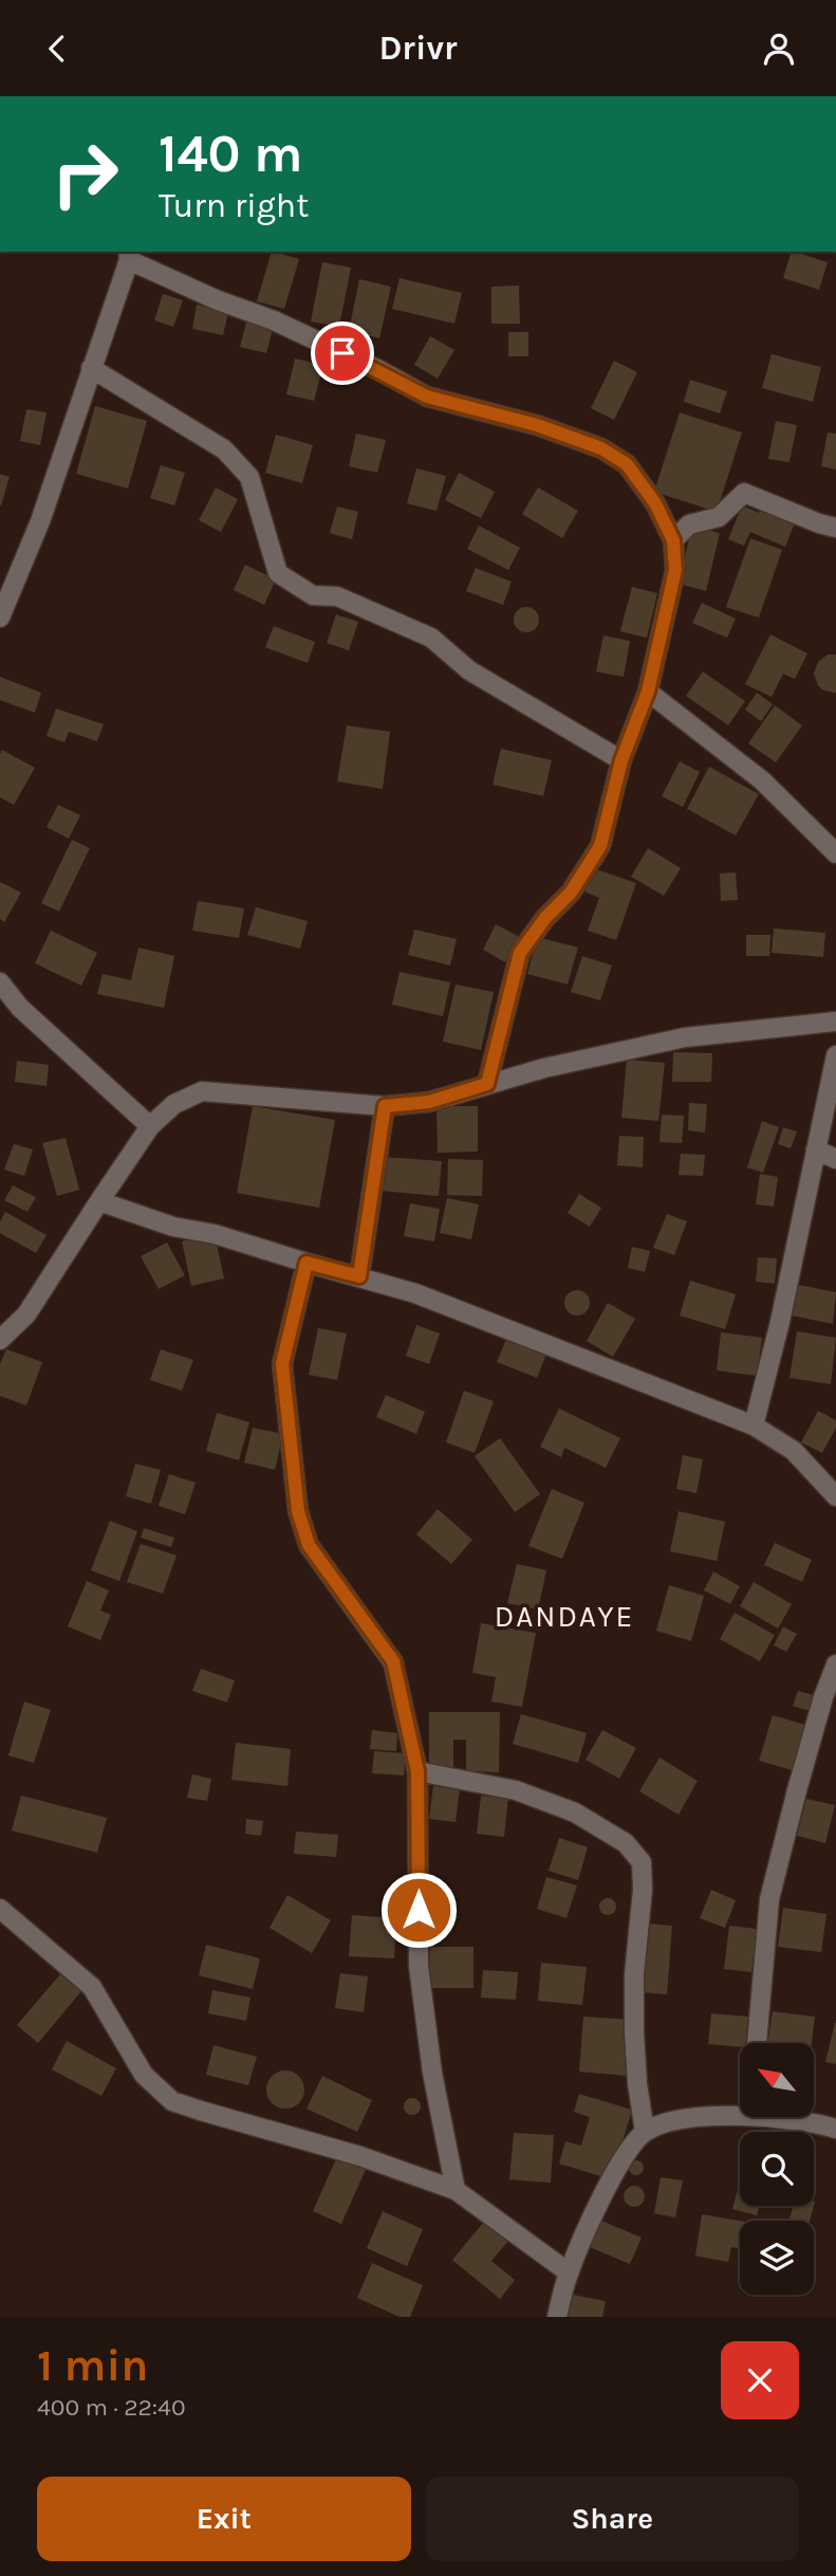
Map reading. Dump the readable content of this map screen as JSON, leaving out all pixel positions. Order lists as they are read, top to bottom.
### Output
{
  "districts": ["DANDAYE"],
  "north": "top left",
  "page": {
    "header": "Drivr",
    "turn": ["140 m", "Turn right"],
    "heading": ["1 min", "400 m · 22:40"],
    "buttons": ["Exit", "Share"]
  }
}
